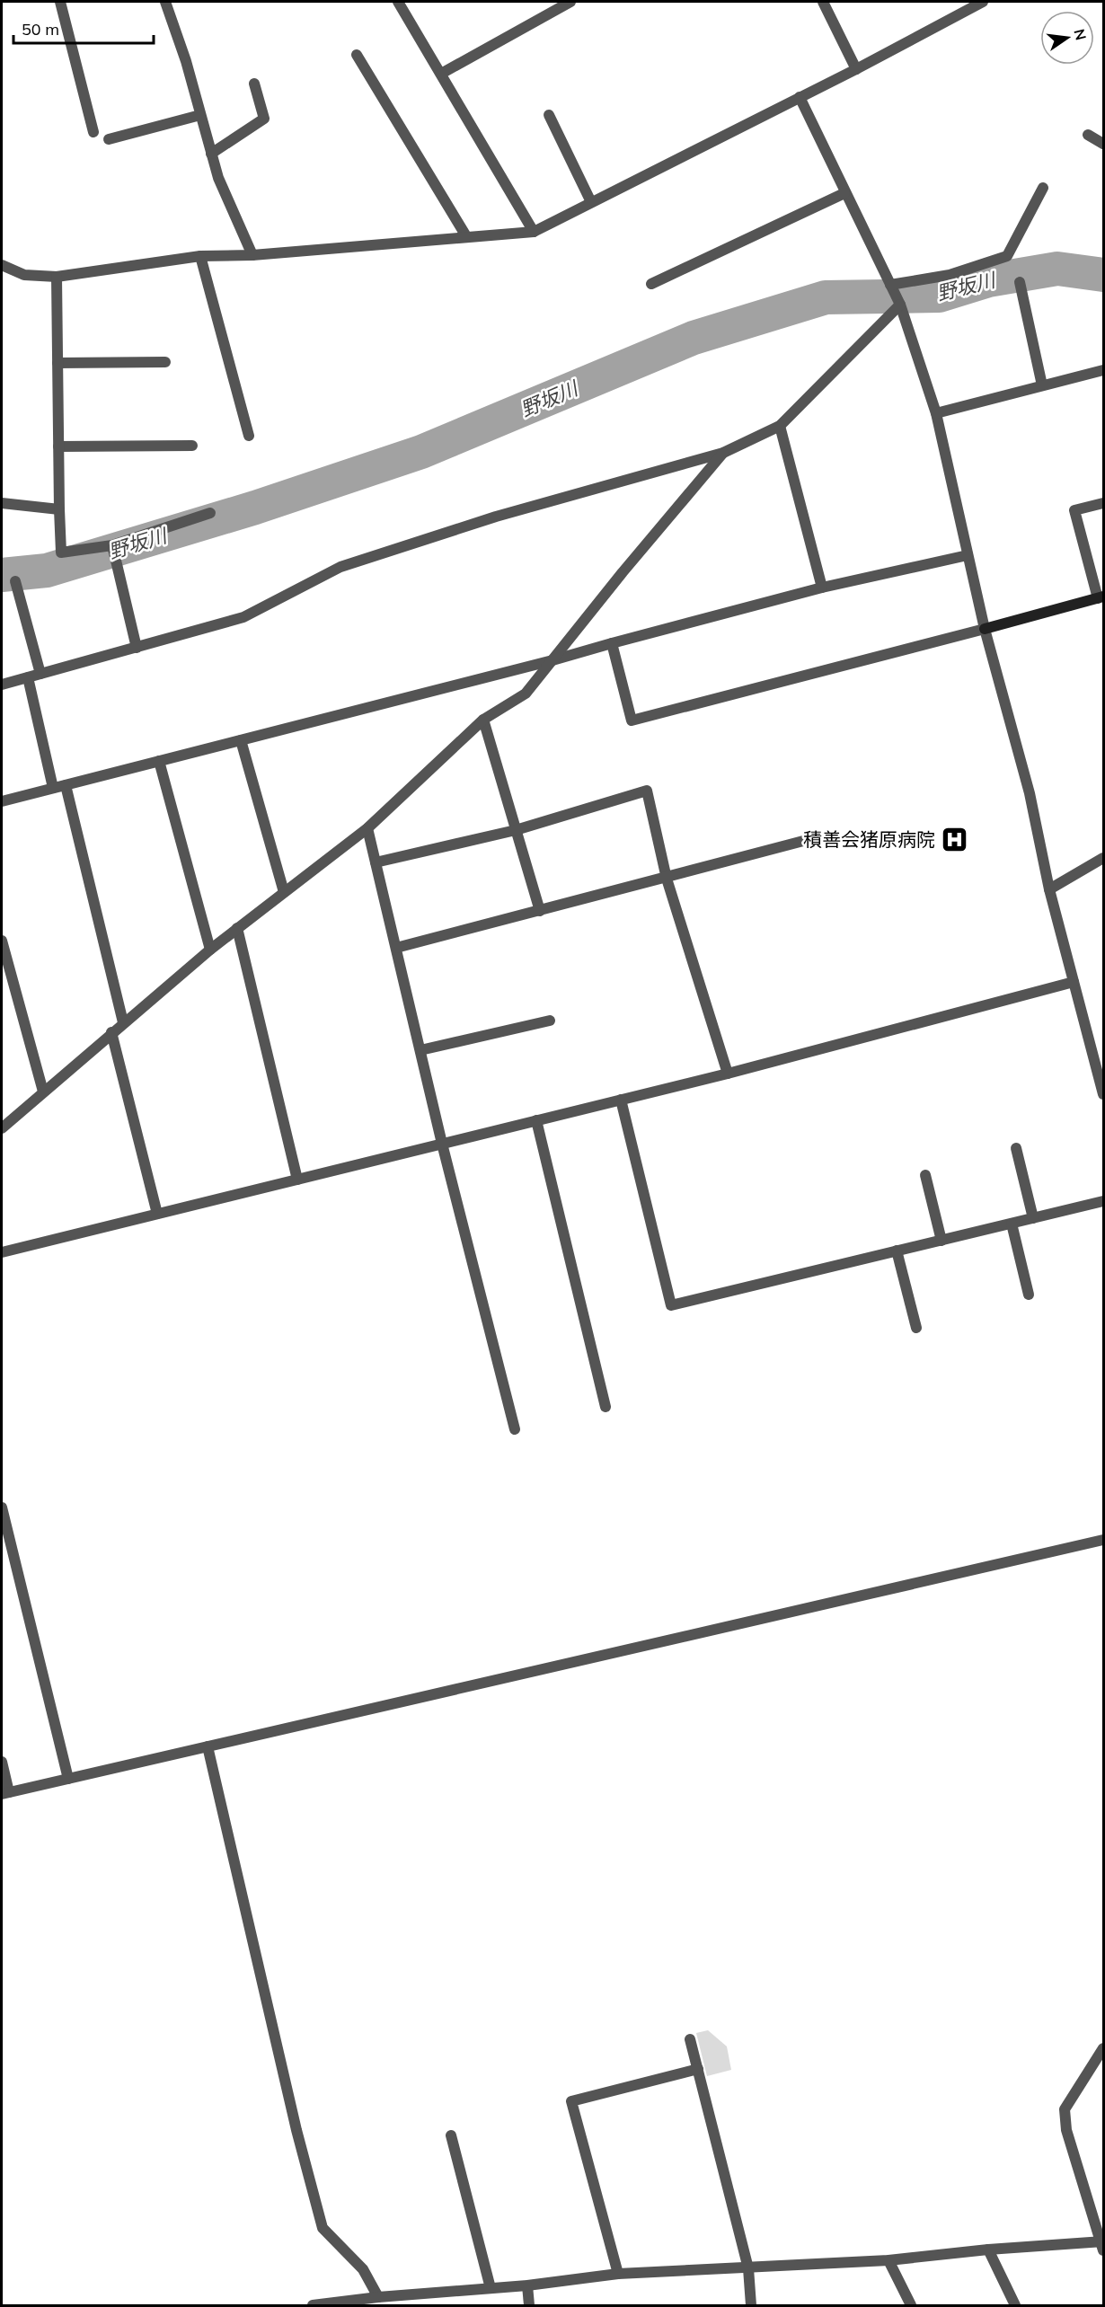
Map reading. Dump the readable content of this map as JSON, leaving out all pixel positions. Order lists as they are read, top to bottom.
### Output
{
  "water": ["野坂川"],
  "places": {
    "hospital": ["積善会猪原病院"]
  },
  "scale_bar": "50 m",
  "north": "right"
}
